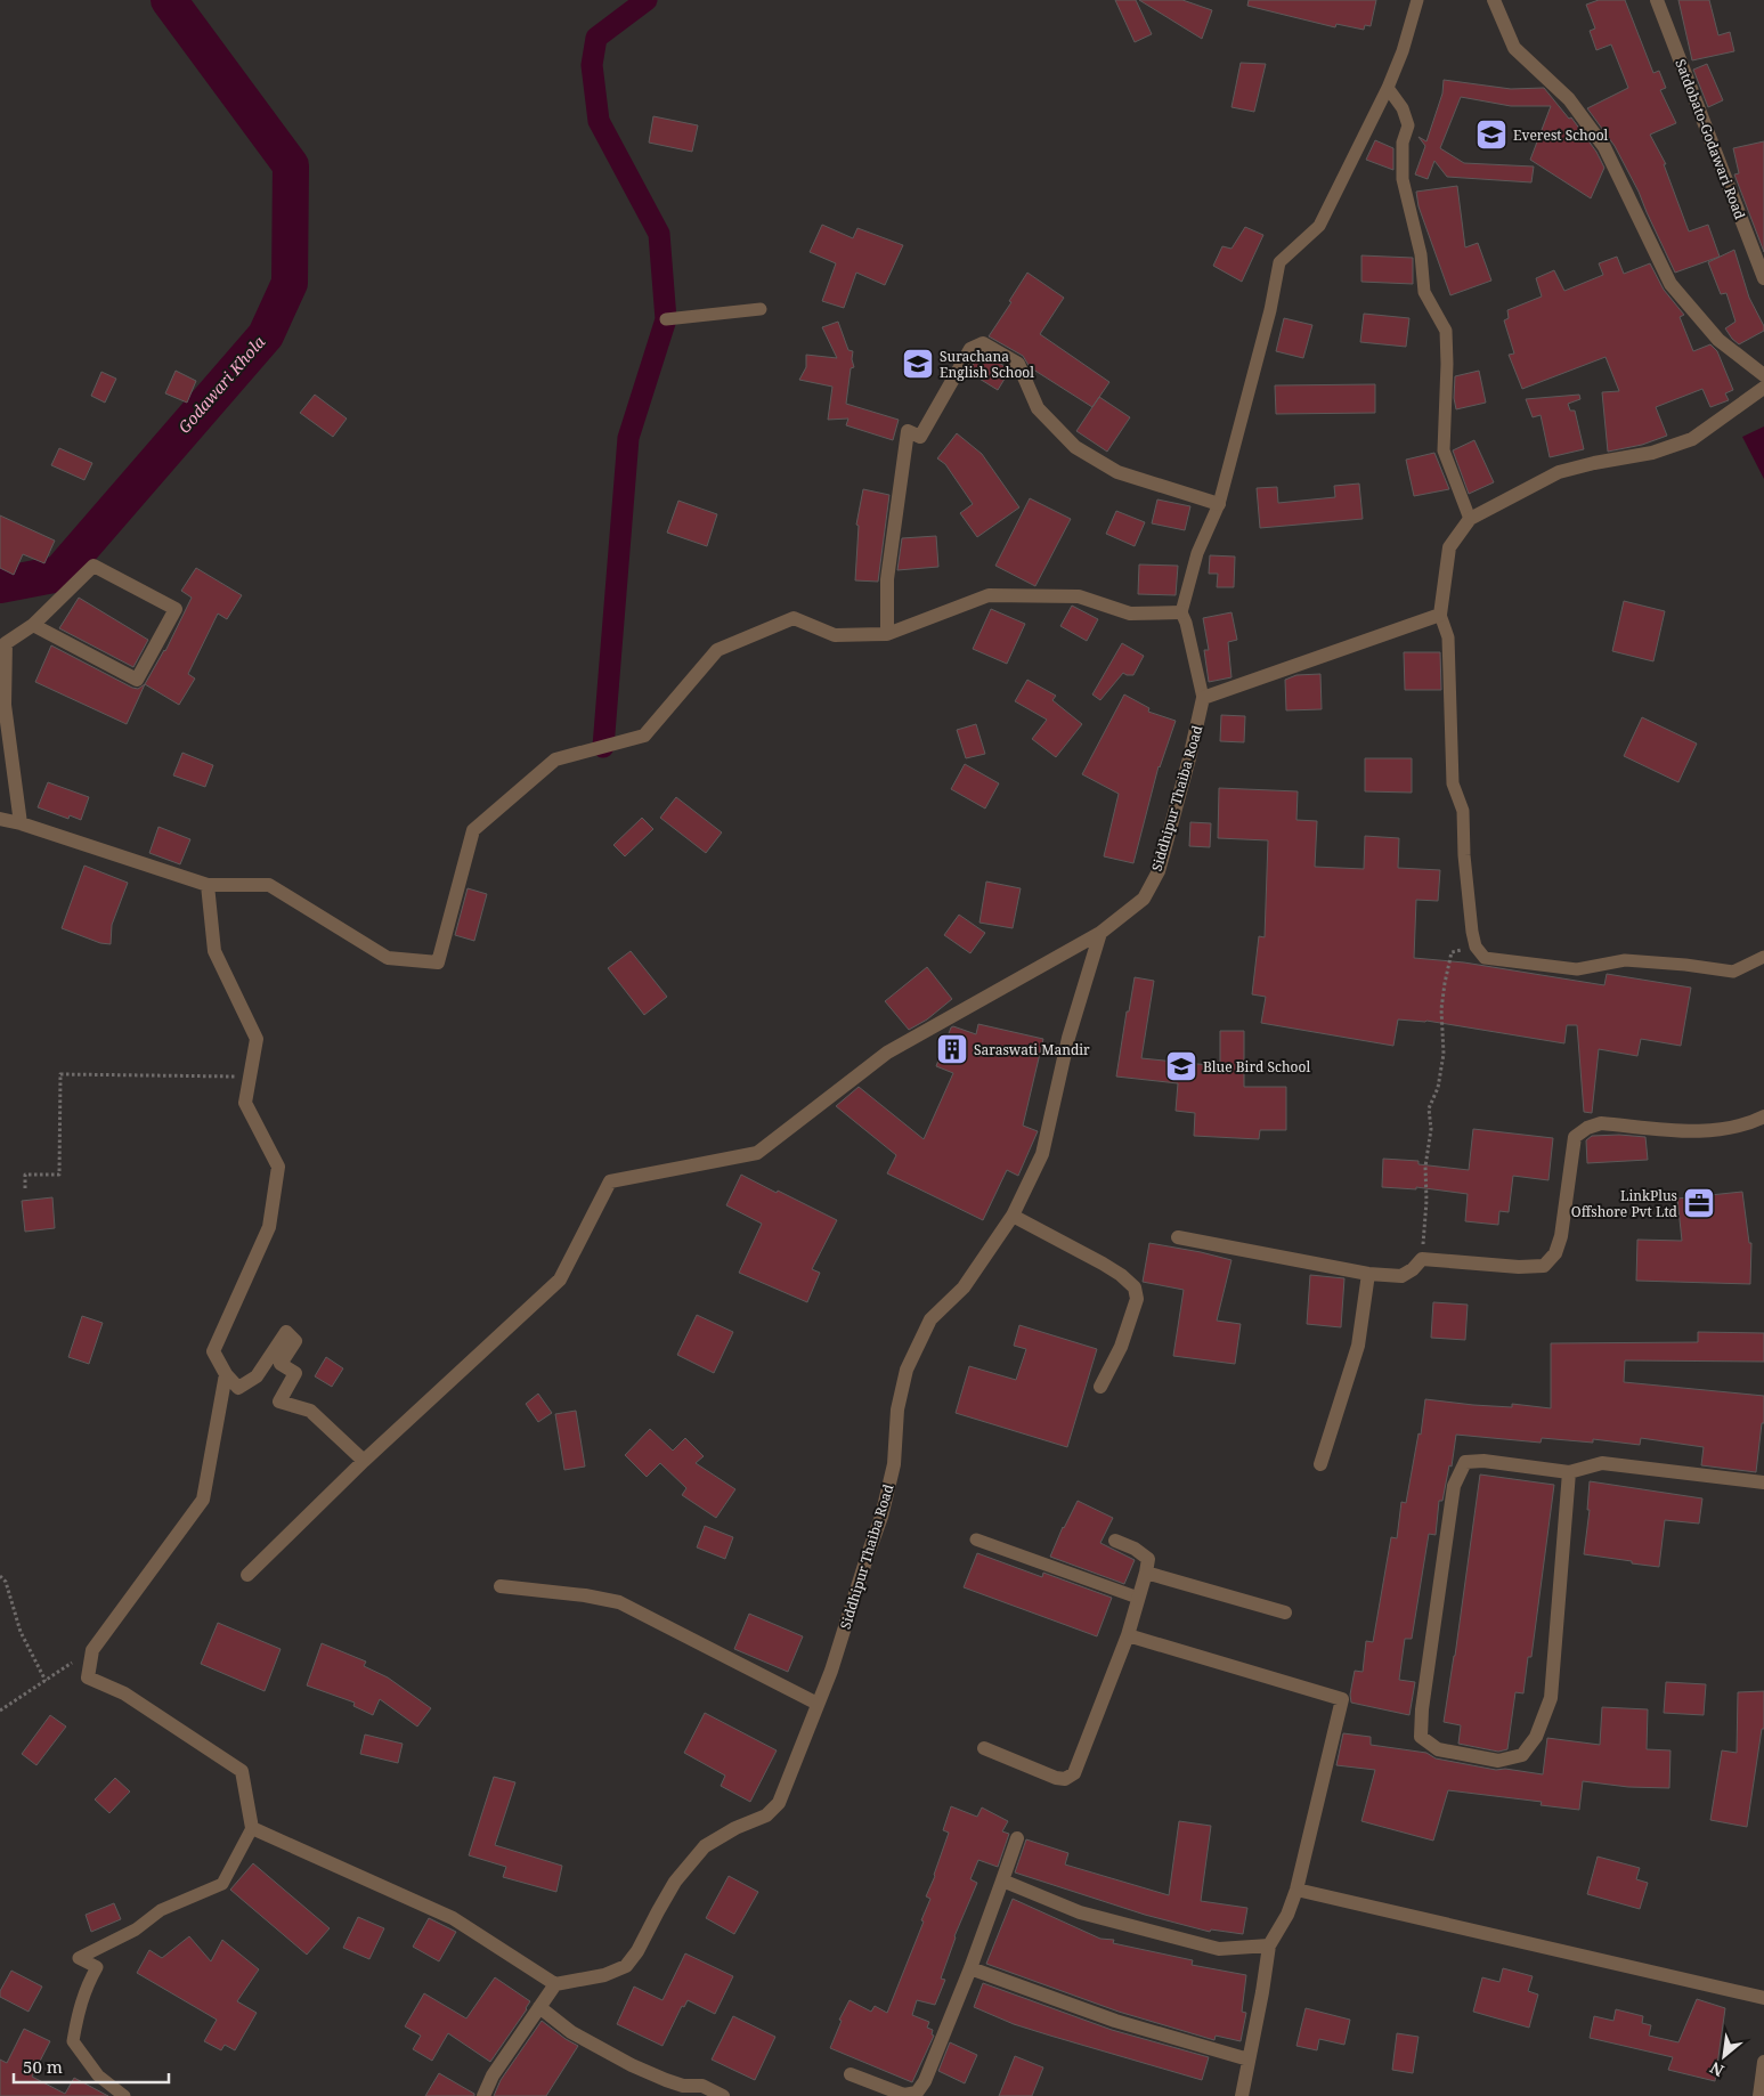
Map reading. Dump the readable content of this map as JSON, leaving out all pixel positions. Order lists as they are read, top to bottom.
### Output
{
  "streets": {
    "street": ["Satdobato-Godawari Road", "Siddhipur Thaiba Road"]
  },
  "water": ["Godawari Khola"],
  "places": {
    "school or university": ["Everest School", "Surachana English School", "Blue Bird School"],
    "building": ["Saraswati Mandir"],
    "office": ["LinkPlus Offshore Pvt Ltd"]
  },
  "scale_bar": "50 m",
  "north": "bottom left"
}
